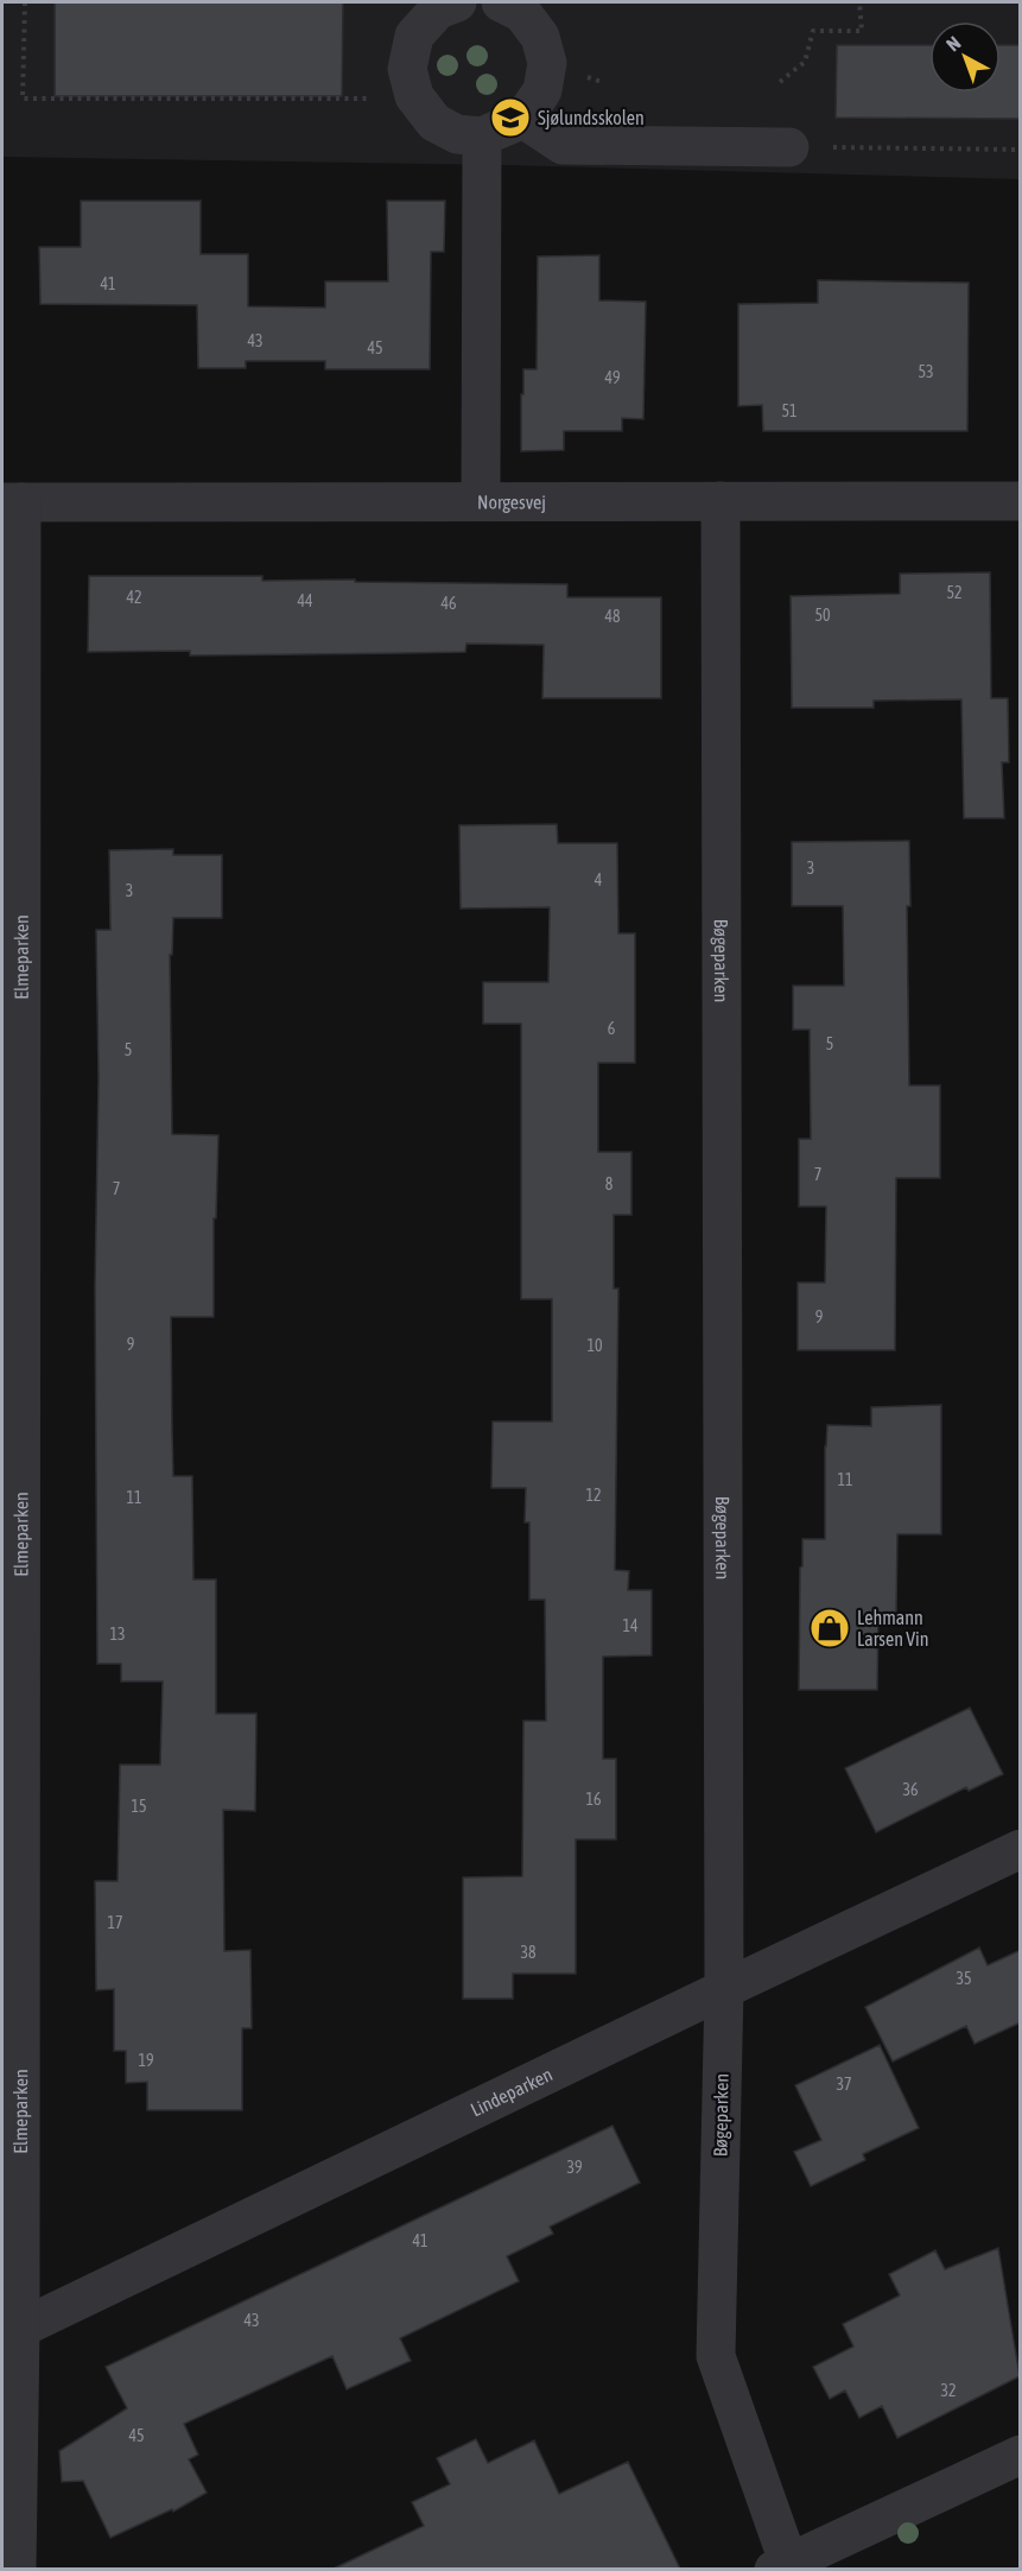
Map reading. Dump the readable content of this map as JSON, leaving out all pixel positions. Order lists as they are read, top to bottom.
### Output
{
  "streets": {
    "street": [
      "Norgesvej",
      "Elmeparken",
      "Bøgeparken",
      "Lindeparken"
    ]
  },
  "crossings": [
    ["Norgesvej", "Elmeparken"],
    ["Norgesvej", "Bøgeparken"],
    ["Elmeparken", "Lindeparken"],
    ["Bøgeparken", "Lindeparken"]
  ],
  "places": {
    "school or university": ["Sjølundsskolen"],
    "shop": ["Lehmann Larsen Vin"]
  },
  "house_numbers": [
    "41",
    "43",
    "45",
    "53",
    "49",
    "51",
    "52",
    "42",
    "44",
    "46",
    "50",
    "48",
    "3",
    "4",
    "3",
    "6",
    "5",
    "5",
    "7",
    "8",
    "7",
    "9",
    "9",
    "10",
    "11",
    "12",
    "11",
    "14",
    "13",
    "36",
    "16",
    "15",
    "17",
    "38",
    "35",
    "19",
    "37",
    "39",
    "41",
    "43",
    "32",
    "45"
  ],
  "north": "top left"
}
